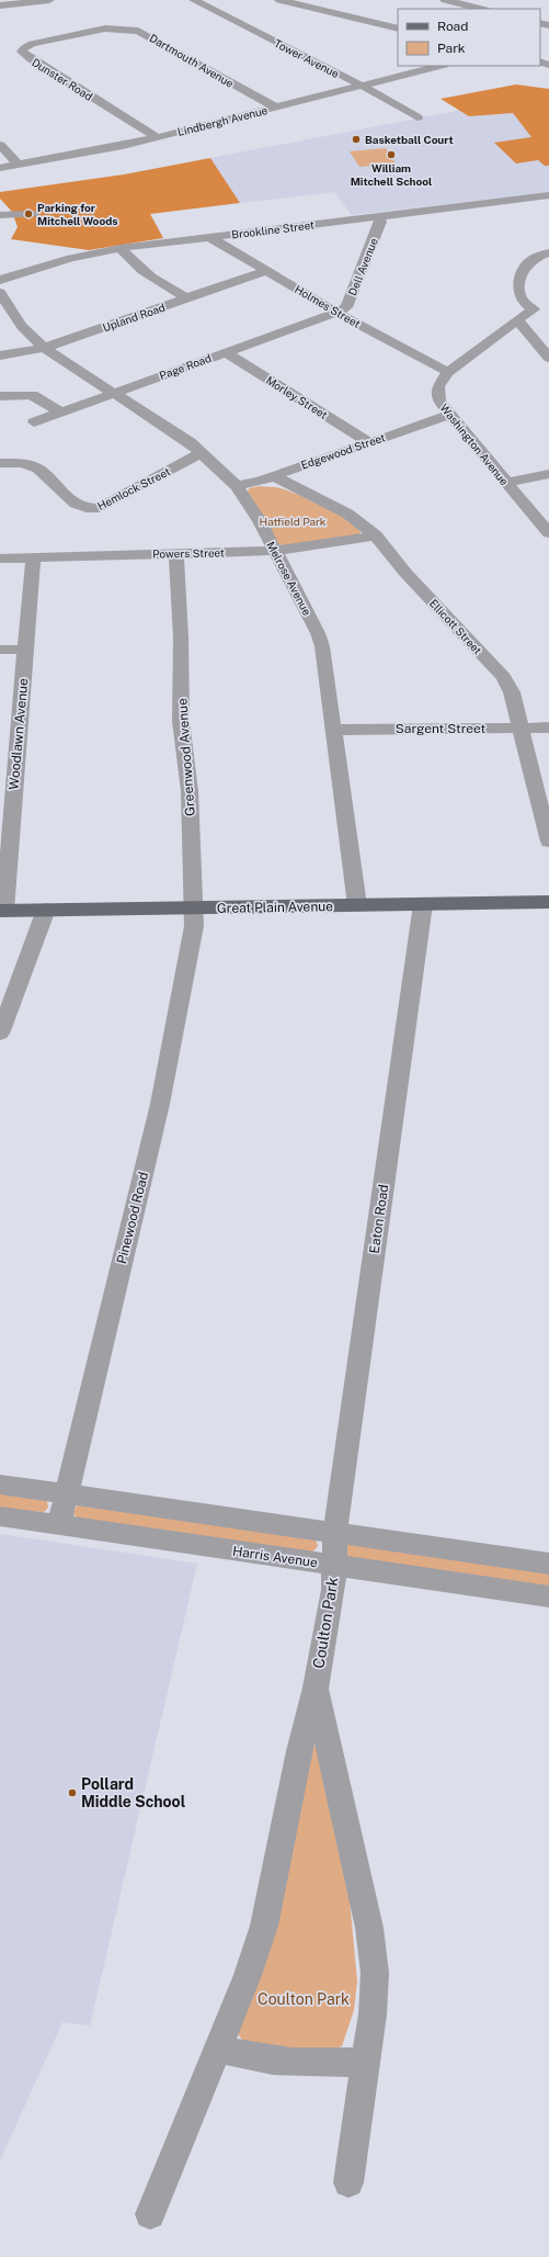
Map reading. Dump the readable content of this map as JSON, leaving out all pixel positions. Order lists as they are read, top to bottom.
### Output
{
  "streets": {
    "main road": ["Great Plain Avenue"],
    "street": [
      "Tower Avenue",
      "Dartmouth Avenue",
      "Dunster Road",
      "Lindbergh Avenue",
      "Brookline Street",
      "Dell Avenue",
      "Holmes Street",
      "Upland Road",
      "Page Road",
      "Morley Street",
      "Washington Avenue",
      "Edgewood Street",
      "Hemlock Street",
      "Powers Street",
      "Melrose Avenue",
      "Ellicott Street",
      "Sargent Street",
      "Woodlawn Avenue",
      "Greenwood Avenue",
      "Pinewood Road",
      "Eaton Road",
      "Harris Avenue",
      "Coulton Park"
    ]
  },
  "crossings": [
    ["Tower Avenue", "Lindbergh Avenue"],
    ["Dartmouth Avenue", "Dunster Road"],
    ["Dartmouth Avenue", "Lindbergh Avenue"],
    ["Dunster Road", "Lindbergh Avenue"],
    ["Brookline Street", "Dell Avenue"],
    ["Brookline Street", "Holmes Street"],
    ["Dell Avenue", "Holmes Street"],
    ["Dell Avenue", "Page Road"],
    ["Holmes Street", "Upland Road"],
    ["Holmes Street", "Page Road"],
    ["Holmes Street", "Washington Avenue"],
    ["Upland Road", "Melrose Avenue"],
    ["Page Road", "Morley Street"],
    ["Page Road", "Melrose Avenue"],
    ["Morley Street", "Edgewood Street"],
    ["Washington Avenue", "Edgewood Street"],
    ["Edgewood Street", "Melrose Avenue"],
    ["Edgewood Street", "Ellicott Street"],
    ["Hemlock Street", "Melrose Avenue"],
    ["Powers Street", "Melrose Avenue"],
    ["Powers Street", "Ellicott Street"],
    ["Powers Street", "Woodlawn Avenue"],
    ["Powers Street", "Greenwood Avenue"],
    ["Melrose Avenue", "Sargent Street"],
    ["Melrose Avenue", "Great Plain Avenue"],
    ["Ellicott Street", "Sargent Street"],
    ["Woodlawn Avenue", "Great Plain Avenue"],
    ["Greenwood Avenue", "Great Plain Avenue"],
    ["Greenwood Avenue", "Pinewood Road"],
    ["Great Plain Avenue", "Pinewood Road"],
    ["Great Plain Avenue", "Eaton Road"],
    ["Pinewood Road", "Harris Avenue"],
    ["Eaton Road", "Coulton Park"],
    ["Harris Avenue", "Coulton Park"]
  ],
  "parks": ["Hatfield Park", "Coulton Park"],
  "places": [
    "Basketball Court",
    "William Mitchell School",
    "Parking for Mitchell Woods",
    "Pollard Middle School"
  ],
  "legend": ["Road", "Park"]
}
